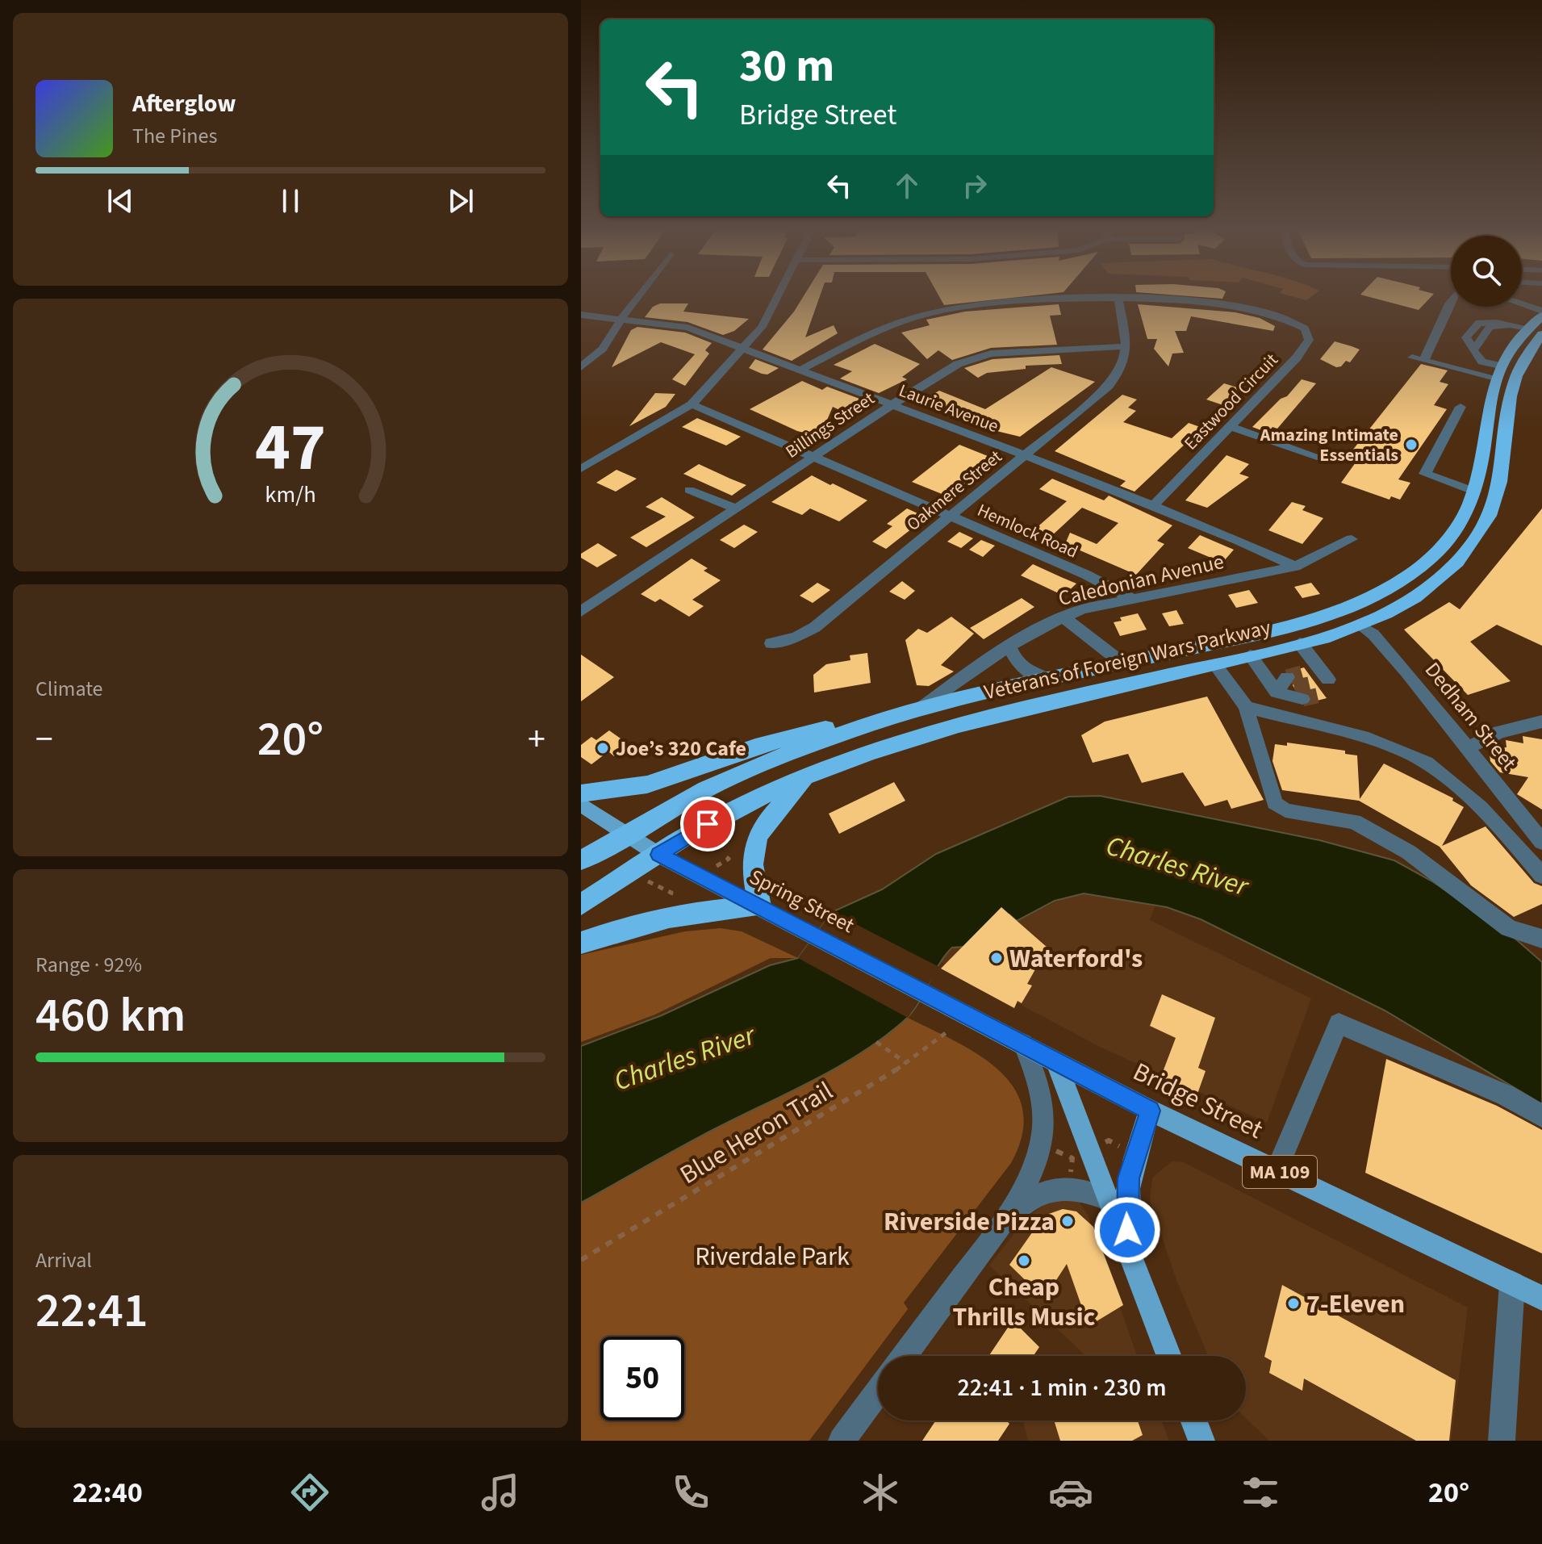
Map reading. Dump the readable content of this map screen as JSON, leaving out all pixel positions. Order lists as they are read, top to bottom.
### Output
{
  "streets": {
    "highway": ["Veterans of Foreign Wars Parkway"],
    "main road": ["Spring Street", "Bridge Street", "MA 109"],
    "street": [
      "Eastwood Circuit",
      "Laurie Avenue",
      "Billings Street",
      "Oakmere Street",
      "Hemlock Road",
      "Caledonian Avenue",
      "Dedham Street"
    ],
    "path": ["Blue Heron Trail"]
  },
  "crossings": [
    ["Eastwood Circuit", "Laurie Avenue"],
    ["Eastwood Circuit", "Oakmere Street"],
    ["Laurie Avenue", "Billings Street"],
    ["Laurie Avenue", "Oakmere Street"],
    ["Laurie Avenue", "Caledonian Avenue"],
    ["Billings Street", "Oakmere Street"],
    ["Billings Street", "Hemlock Road"],
    ["Oakmere Street", "Hemlock Road"],
    ["Hemlock Road", "Caledonian Avenue"],
    ["Caledonian Avenue", "Veterans of Foreign Wars Parkway"],
    ["Veterans of Foreign Wars Parkway", "Dedham Street"],
    ["Veterans of Foreign Wars Parkway", "Spring Street"],
    ["Spring Street", "Bridge Street"]
  ],
  "water": ["Charles River"],
  "parks": ["Riverdale Park"],
  "places": [
    "Amazing Intimate Essentials",
    "Joe’s 320 Cafe",
    "Waterford's",
    "Riverside Pizza",
    "Cheap Thrills Music",
    "7-Eleven"
  ],
  "page": {
    "turn": ["30 m", "Bridge Street"],
    "song": ["Afterglow", "The Pines"],
    "tile": [
      "Climate",
      ["Range · 92%", "460 km"],
      ["Arrival", "22:41"]
    ],
    "heat": ["−", "20°", "+"],
    "limit": "50",
    "trip": "22:41 · 1 min · 230 m",
    "tabs": ["22:40", "20°"],
    "gauge": ["47", "km/h"]
  }
}
